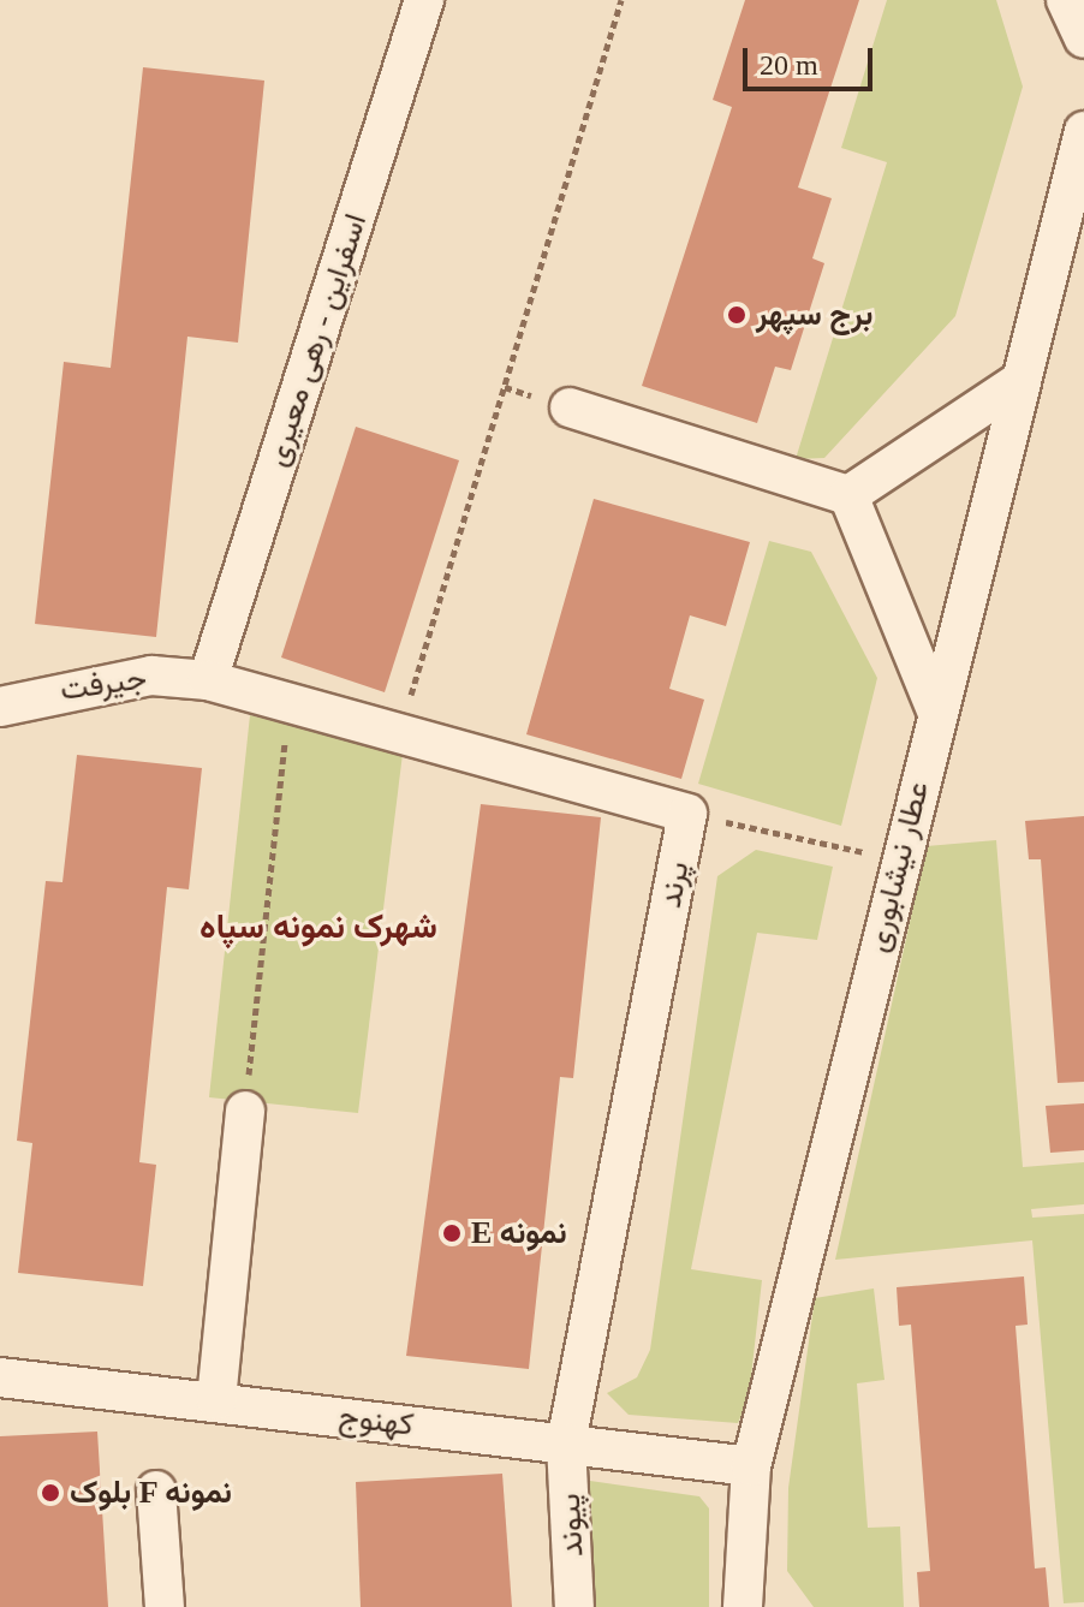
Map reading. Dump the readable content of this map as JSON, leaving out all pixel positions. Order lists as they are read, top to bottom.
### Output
{
  "streets": {
    "street": [
      "اسفراين - رهی معیری",
      "جیرفت",
      "عطار نیشابوری",
      "پرند",
      "كهنوج",
      "پیوند"
    ]
  },
  "crossings": [
    ["اسفراين - رهی معیری", "جیرفت"],
    ["عطار نیشابوری", "كهنوج"],
    ["پرند", "كهنوج"],
    ["پرند", "پیوند"],
    ["كهنوج", "پیوند"]
  ],
  "districts": ["شهرک نمونه سپاه"],
  "places": ["برج سپهر", "E نمونه", "بلوک F نمونه"],
  "scale_bar": "20 m"
}
